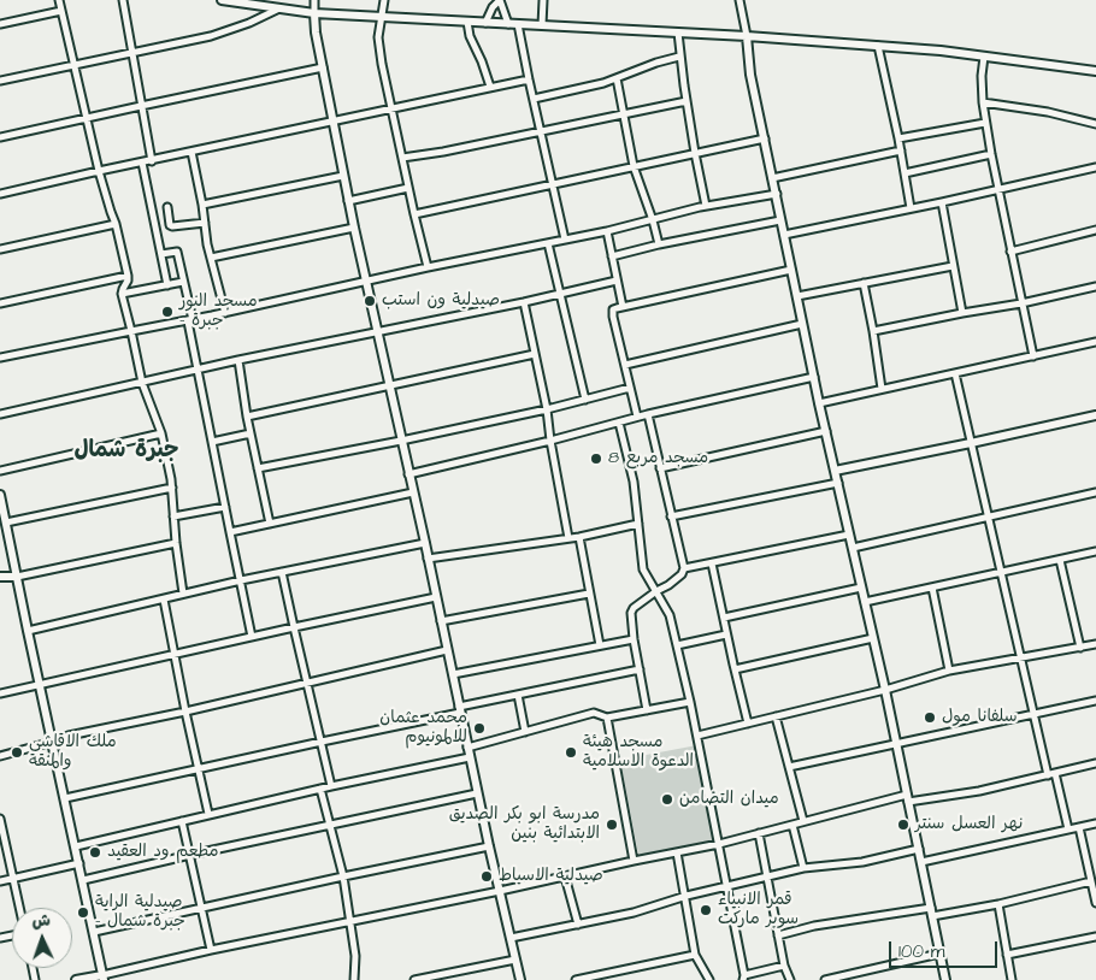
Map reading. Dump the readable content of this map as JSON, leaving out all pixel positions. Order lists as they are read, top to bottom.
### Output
{
  "districts": ["جبرة شمال"],
  "places": [
    "صيدلية ون استب",
    "مسجد النور - جبرة",
    "مسجد مربع 8",
    "سلفانا مول",
    "محمد عثمان للالمونيوم",
    "ملك الاقاشي والمنقة",
    "مسجد هيئة الدعوة الاسلامية",
    "ميدان التضامن",
    "مدرسة ابو بكر الصديق الابتدائية بنين",
    "نهر العسل سنتر",
    "مطعم ود العقيد",
    "صيدلية الاسباط",
    "قمر الانبياء سوبر ماركت",
    "صيدلية الراية - جبرة شمال"
  ],
  "scale_bar": "100 m",
  "north": "top"
}
